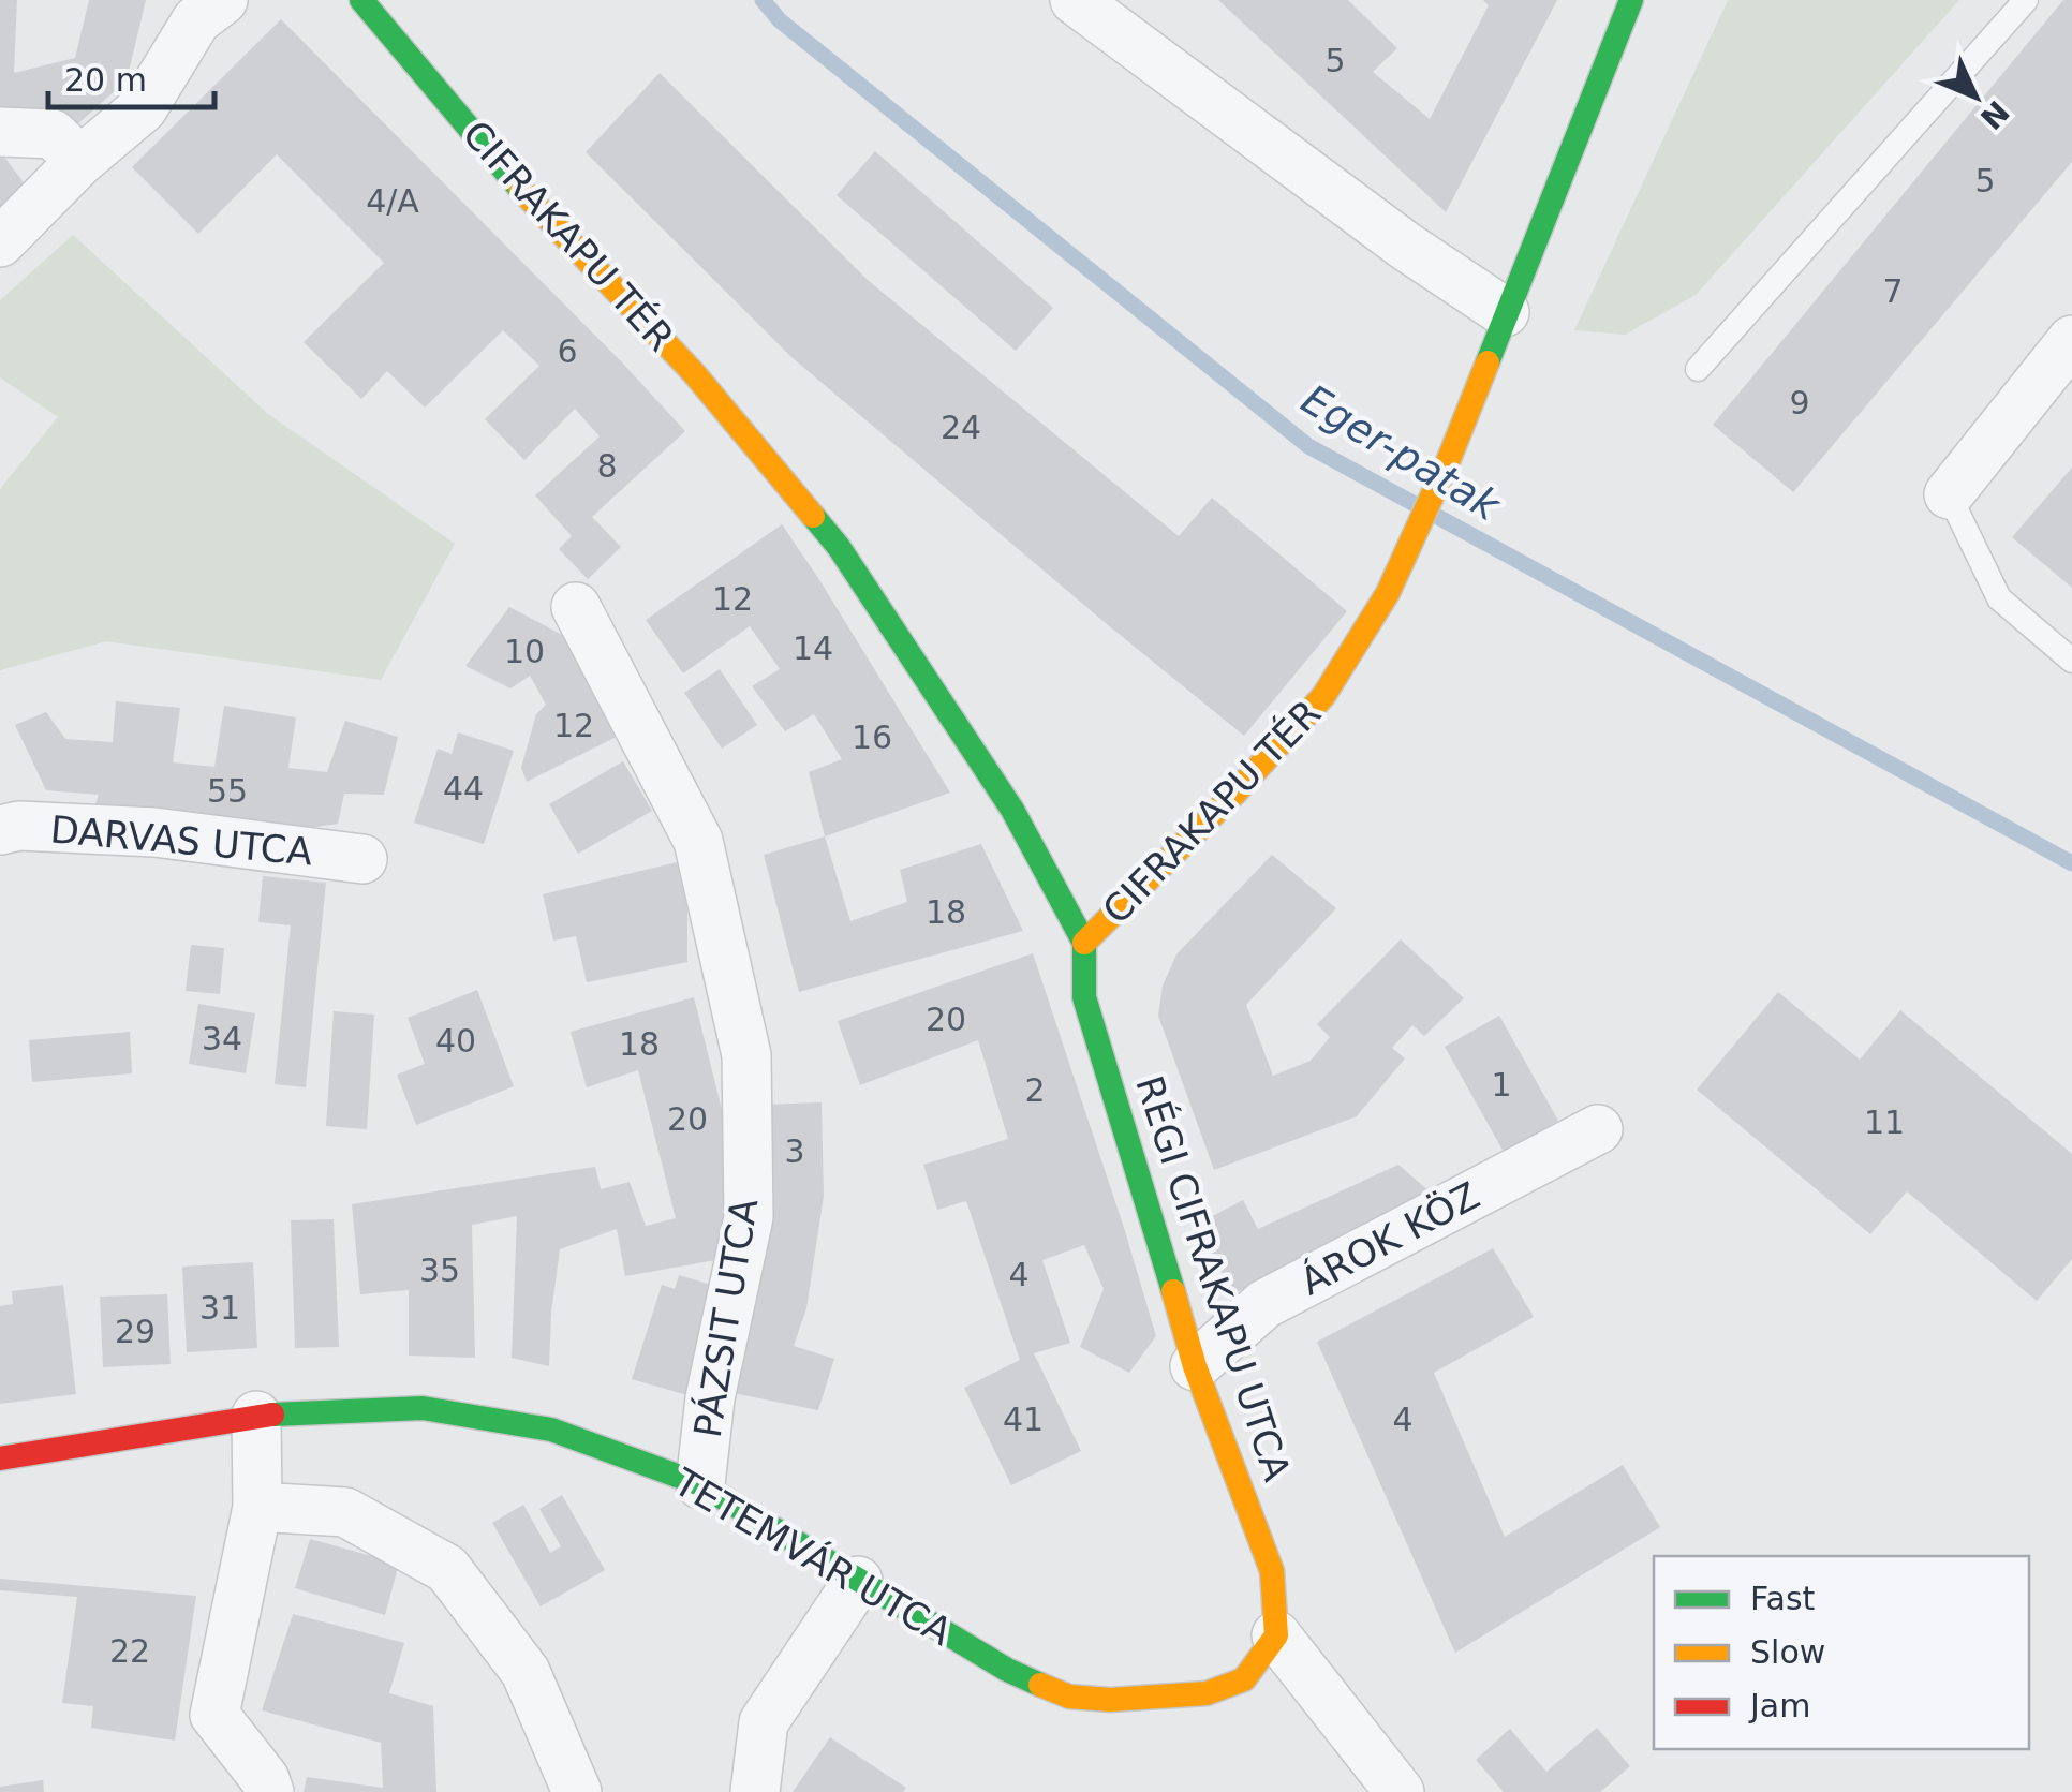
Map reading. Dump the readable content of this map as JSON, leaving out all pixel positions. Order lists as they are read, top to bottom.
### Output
{
  "streets": {
    "main road": ["CIFRAKAPU TÉR", "RÉGI CIFRAKAPU UTCA", "TETEMVÁR UTCA"],
    "street": ["DARVAS UTCA", "ÁROK KÖZ", "PÁZSIT UTCA"]
  },
  "crossings": [
    ["CIFRAKAPU TÉR", "RÉGI CIFRAKAPU UTCA"],
    ["ÁROK KÖZ", "RÉGI CIFRAKAPU UTCA"],
    ["RÉGI CIFRAKAPU UTCA", "TETEMVÁR UTCA"],
    ["PÁZSIT UTCA", "TETEMVÁR UTCA"]
  ],
  "water": ["Eger-patak"],
  "house_numbers": [
    "5",
    "5",
    "4/A",
    "7",
    "6",
    "9",
    "24",
    "8",
    "12",
    "14",
    "10",
    "12",
    "16",
    "44",
    "55",
    "18",
    "20",
    "34",
    "40",
    "18",
    "1",
    "2",
    "20",
    "11",
    "3",
    "35",
    "4",
    "31",
    "29",
    "41",
    "4",
    "22"
  ],
  "legend": ["Fast", "Slow", "Jam"],
  "scale_bar": "20 m",
  "north": "bottom right"
}
